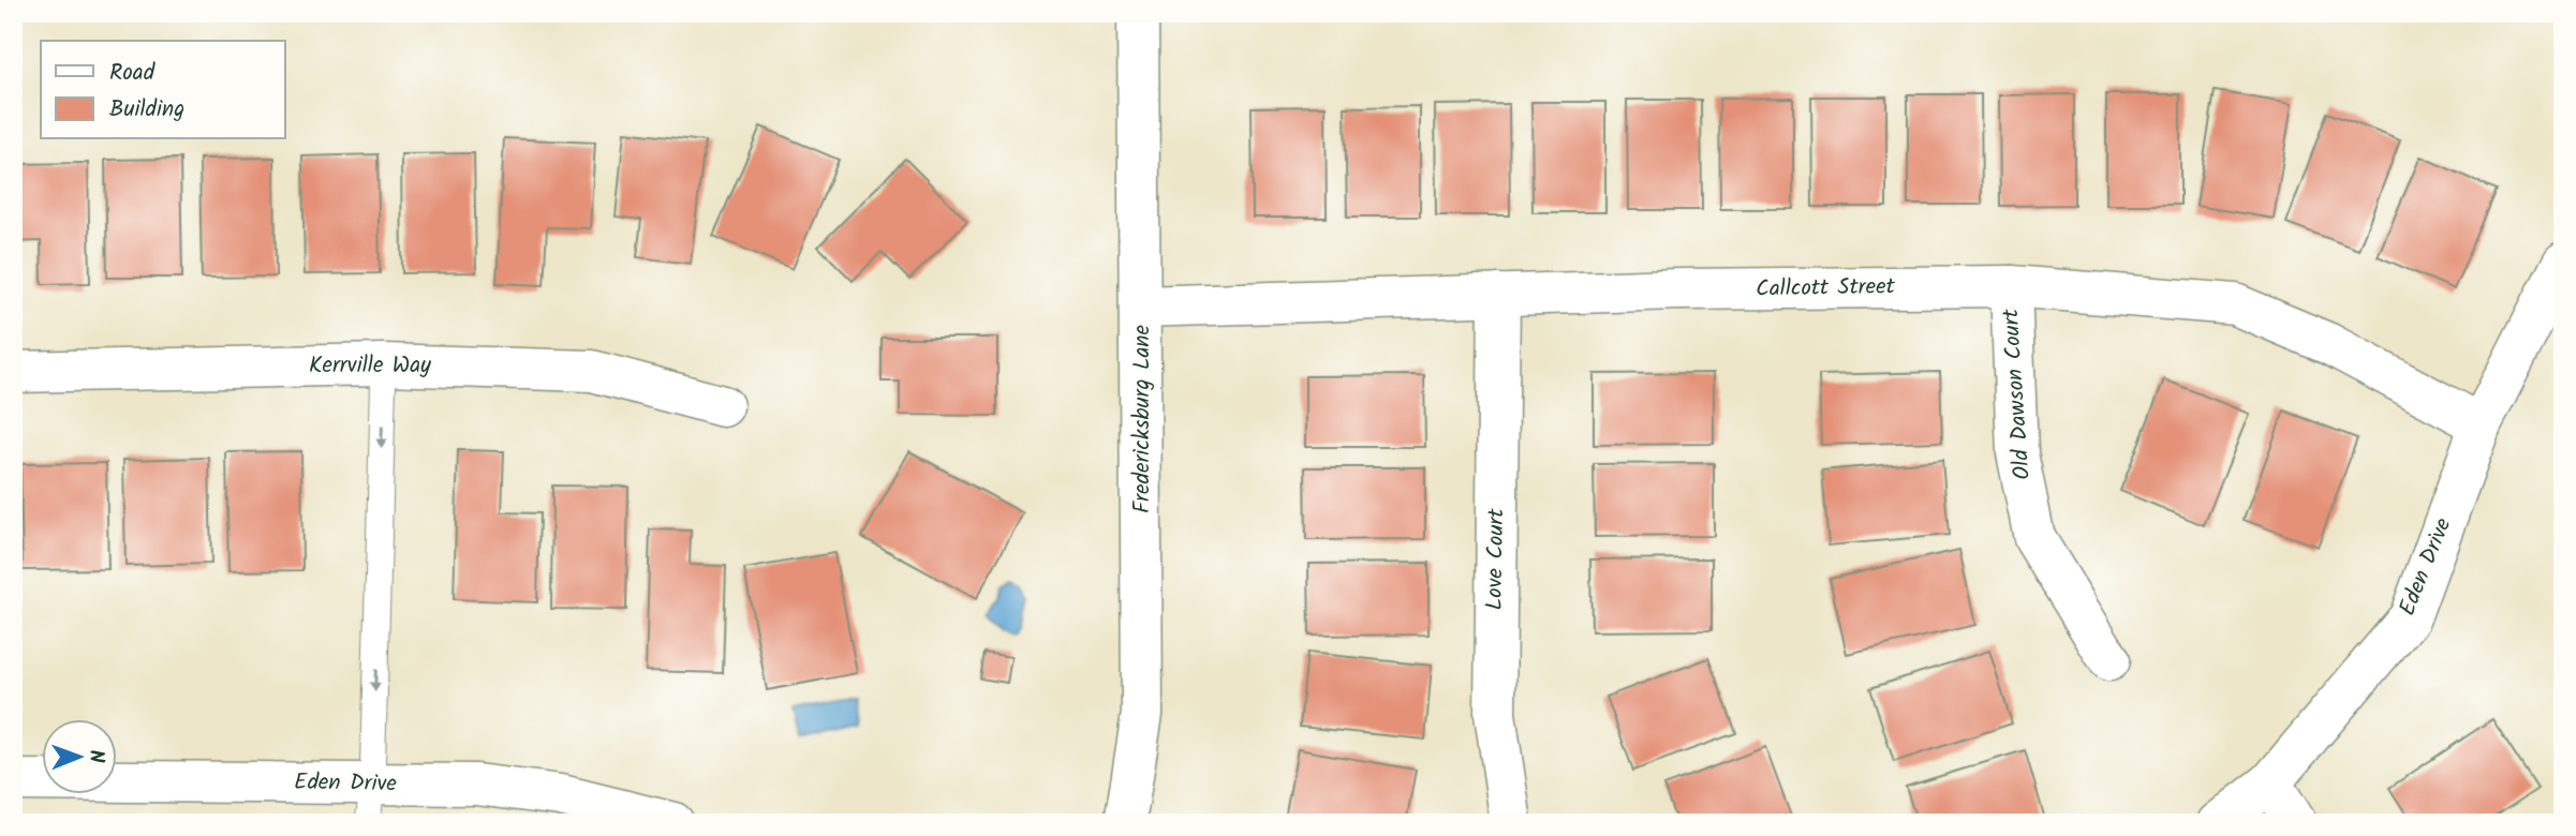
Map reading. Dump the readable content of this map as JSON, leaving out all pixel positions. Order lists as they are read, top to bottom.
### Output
{
  "streets": {
    "street": [
      "Callcott Street",
      "Kerrville Way",
      "Old Dawson Court",
      "Fredericksburg Lane",
      "Love Court",
      "Eden Drive"
    ]
  },
  "crossings": [
    ["Callcott Street", "Old Dawson Court"],
    ["Callcott Street", "Fredericksburg Lane"],
    ["Callcott Street", "Love Court"],
    ["Callcott Street", "Eden Drive"]
  ],
  "legend": ["Road", "Building"],
  "north": "right"
}
